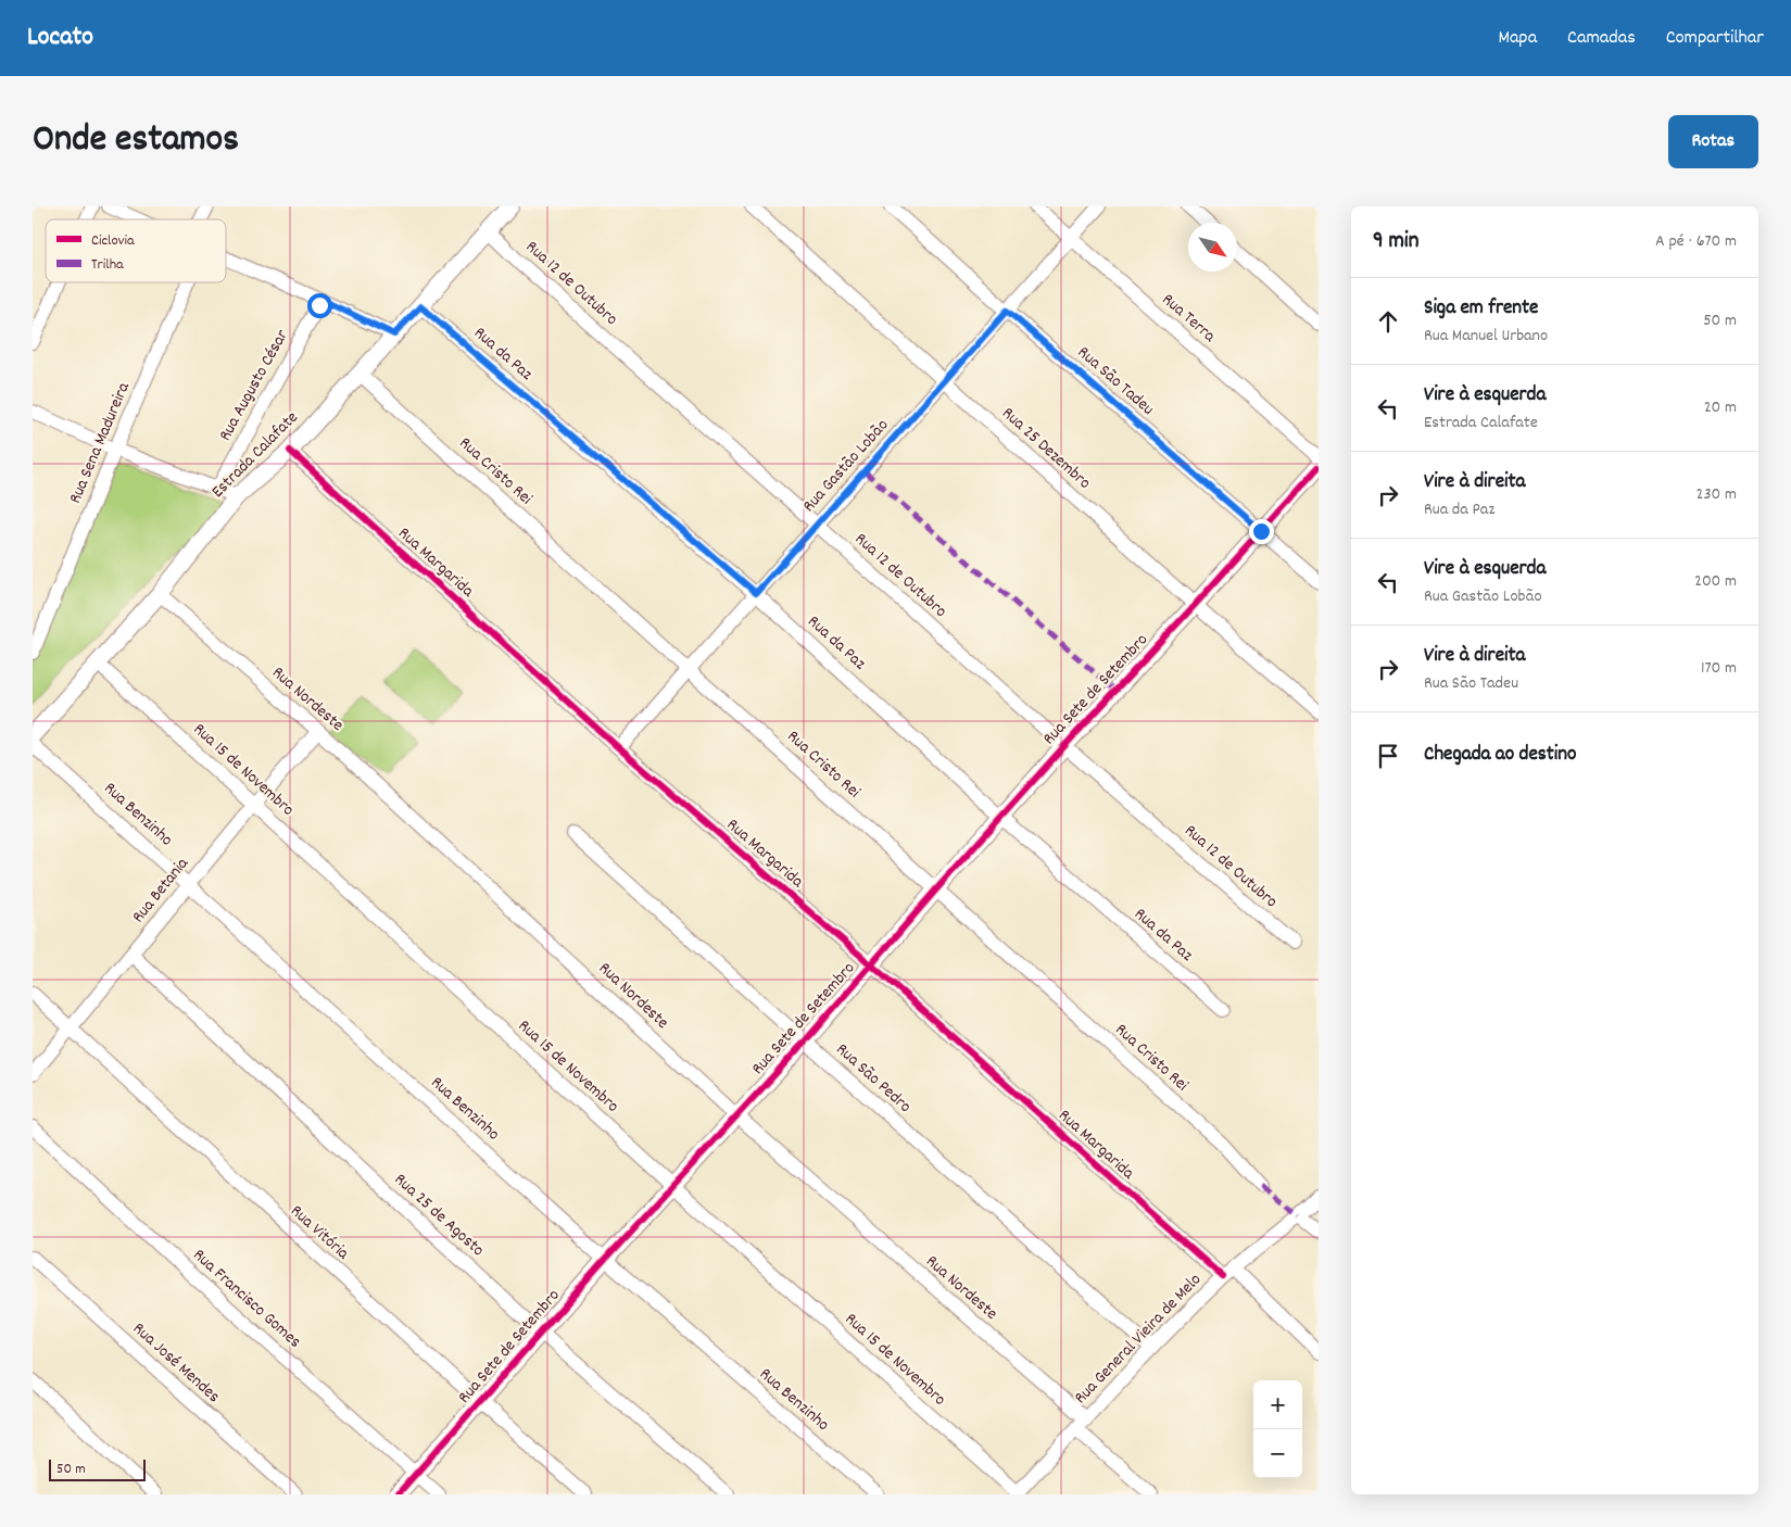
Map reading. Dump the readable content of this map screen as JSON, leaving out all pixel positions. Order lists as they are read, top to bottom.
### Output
{
  "streets": {
    "street": [
      "Rua 12 de Outubro",
      "Rua Terra",
      "Rua da Paz",
      "Rua São Tadeu",
      "Rua Augusto César",
      "Rua Sena Madureira",
      "Rua 25 Dezembro",
      "Estrada Calafate",
      "Rua Gastão Lobão",
      "Rua Cristo Rei",
      "Rua Margarida",
      "Rua Sete de Setembro",
      "Rua Nordeste",
      "Rua 15 de Novembro",
      "Rua Benzinho",
      "Rua Betania",
      "Rua São Pedro",
      "Rua 25 de Agosto",
      "Rua Vitória",
      "Rua Francisco Gomes",
      "Rua General Vieira de Melo",
      "Rua José Mendes"
    ]
  },
  "crossings": [
    ["Rua 12 de Outubro", "Estrada Calafate"],
    ["Rua 12 de Outubro", "Rua Gastão Lobão"],
    ["Rua 12 de Outubro", "Rua Sete de Setembro"],
    ["Rua Terra", "Rua Gastão Lobão"],
    ["Rua da Paz", "Estrada Calafate"],
    ["Rua da Paz", "Rua Gastão Lobão"],
    ["Rua da Paz", "Rua Sete de Setembro"],
    ["Rua São Tadeu", "Rua Gastão Lobão"],
    ["Rua São Tadeu", "Rua Sete de Setembro"],
    ["Rua 25 Dezembro", "Rua Gastão Lobão"],
    ["Rua 25 Dezembro", "Rua Sete de Setembro"],
    ["Estrada Calafate", "Rua Cristo Rei"],
    ["Estrada Calafate", "Rua Margarida"],
    ["Estrada Calafate", "Rua Nordeste"],
    ["Estrada Calafate", "Rua 15 de Novembro"],
    ["Rua Gastão Lobão", "Rua Cristo Rei"],
    ["Rua Gastão Lobão", "Rua Margarida"],
    ["Rua Cristo Rei", "Rua Sete de Setembro"],
    ["Rua Margarida", "Rua Sete de Setembro"],
    ["Rua Margarida", "Rua General Vieira de Melo"],
    ["Rua Sete de Setembro", "Rua Nordeste"],
    ["Rua Sete de Setembro", "Rua 15 de Novembro"],
    ["Rua Sete de Setembro", "Rua Benzinho"],
    ["Rua Sete de Setembro", "Rua São Pedro"],
    ["Rua Sete de Setembro", "Rua 25 de Agosto"],
    ["Rua Sete de Setembro", "Rua Vitória"],
    ["Rua Sete de Setembro", "Rua Francisco Gomes"],
    ["Rua Nordeste", "Rua Betania"],
    ["Rua Nordeste", "Rua General Vieira de Melo"],
    ["Rua 15 de Novembro", "Rua Betania"],
    ["Rua 15 de Novembro", "Rua General Vieira de Melo"],
    ["Rua Benzinho", "Rua Betania"],
    ["Rua Betania", "Rua 25 de Agosto"],
    ["Rua Betania", "Rua Vitória"],
    ["Rua São Pedro", "Rua General Vieira de Melo"]
  ],
  "legend": ["Ciclovia", "Trilha"],
  "scale_bar": "50 m",
  "north": "bottom right",
  "page": {
    "header": "Locato",
    "nav": ["Mapa", "Camadas", "Compartilhar"],
    "title": "Onde estamos",
    "buttons": "Rotas",
    "heading": ["9 min", "A pé · 670 m"],
    "list": [
      ["Siga em frente", "Rua Manuel Urbano", "50 m"],
      ["Vire à esquerda", "Estrada Calafate", "20 m"],
      ["Vire à direita", "Rua da Paz", "230 m"],
      ["Vire à esquerda", "Rua Gastão Lobão", "200 m"],
      ["Vire à direita", "Rua São Tadeu", "170 m"],
      "Chegada ao destino"
    ],
    "map_buttons": ["+", "−"],
    "scale": "50 m"
  }
}
